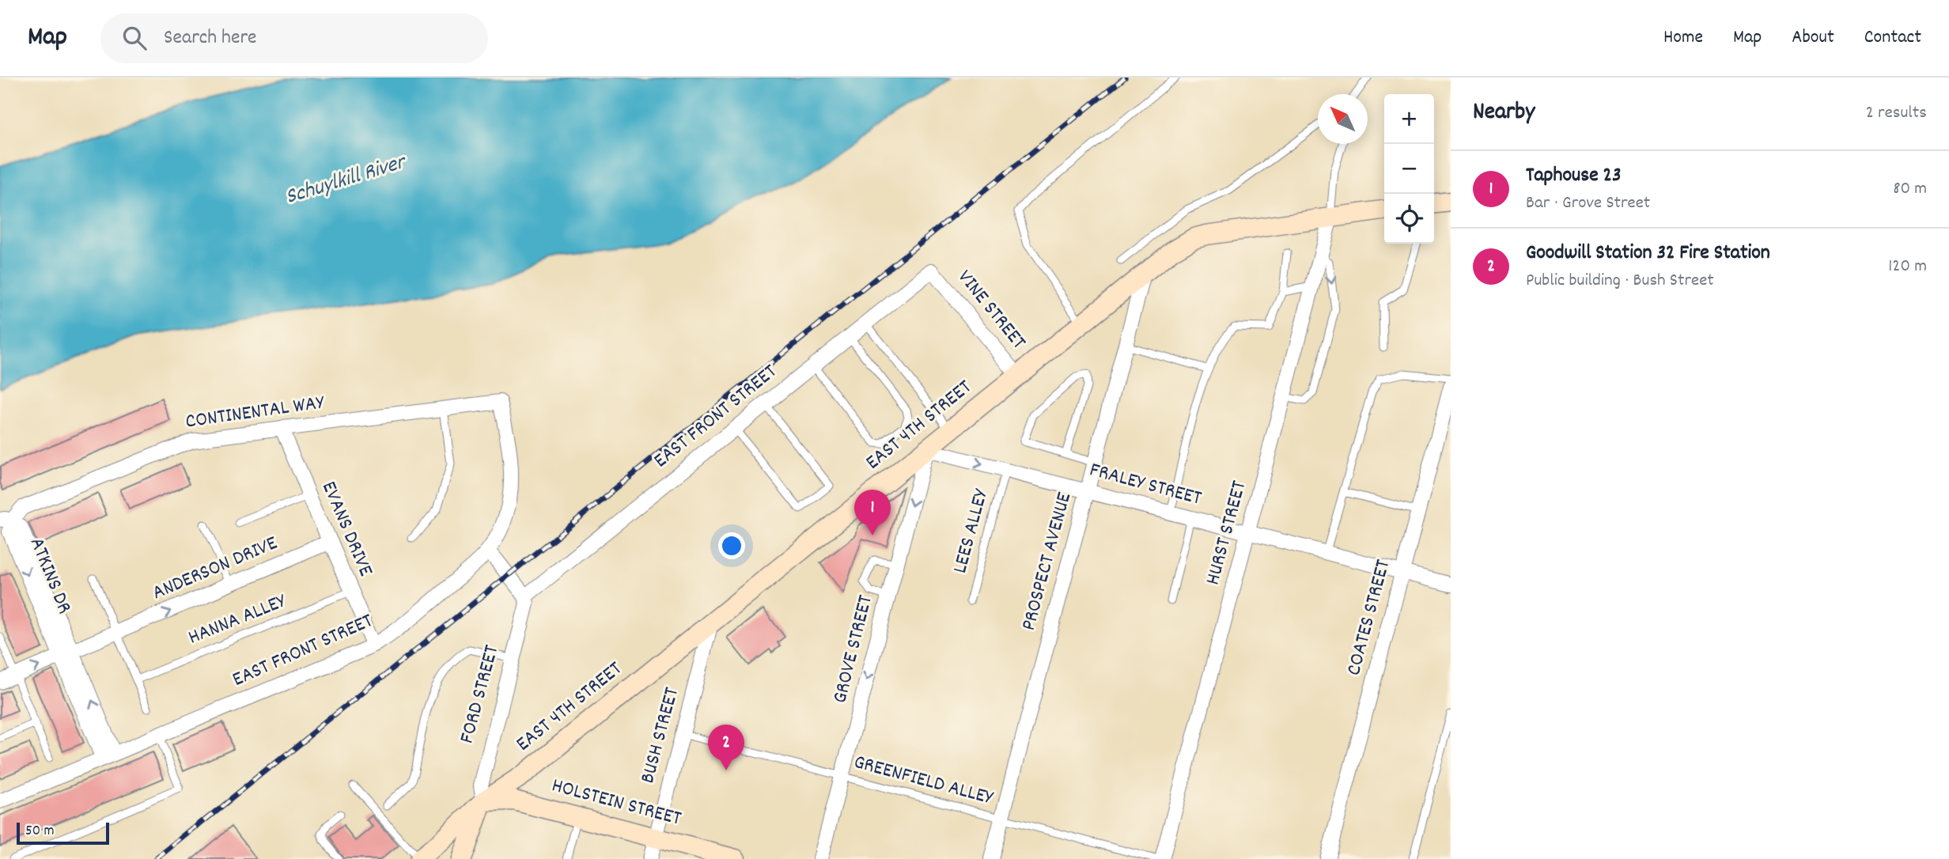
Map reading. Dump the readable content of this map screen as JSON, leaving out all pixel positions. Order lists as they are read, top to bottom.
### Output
{
  "streets": {
    "main road": ["EAST 4TH STREET", "FORD STREET", "HOLSTEIN STREET"],
    "street": [
      "VINE STREET",
      "CONTINENTAL WAY",
      "EAST FRONT STREET",
      "FRALEY STREET",
      "EVANS DRIVE",
      "HURST STREET",
      "PROSPECT AVENUE",
      "ANDERSON DRIVE",
      "ATKINS DR",
      "COATES STREET",
      "GROVE STREET",
      "BUSH STREET"
    ],
    "lane": ["LEES ALLEY", "HANNA ALLEY", "GREENFIELD ALLEY"]
  },
  "crossings": [
    ["VINE STREET", "EAST FRONT STREET"],
    ["VINE STREET", "EAST 4TH STREET"],
    ["CONTINENTAL WAY", "EAST FRONT STREET"],
    ["CONTINENTAL WAY", "EVANS DRIVE"],
    ["CONTINENTAL WAY", "ATKINS DR"],
    ["EAST FRONT STREET", "EVANS DRIVE"],
    ["EAST FRONT STREET", "ATKINS DR"],
    ["EAST FRONT STREET", "FORD STREET"],
    ["EAST 4TH STREET", "FRALEY STREET"],
    ["EAST 4TH STREET", "HURST STREET"],
    ["EAST 4TH STREET", "PROSPECT AVENUE"],
    ["EAST 4TH STREET", "GROVE STREET"],
    ["EAST 4TH STREET", "FORD STREET"],
    ["EAST 4TH STREET", "BUSH STREET"],
    ["EAST 4TH STREET", "HOLSTEIN STREET"],
    ["FRALEY STREET", "LEES ALLEY"],
    ["FRALEY STREET", "HURST STREET"],
    ["FRALEY STREET", "PROSPECT AVENUE"],
    ["FRALEY STREET", "COATES STREET"],
    ["FRALEY STREET", "GROVE STREET"],
    ["EVANS DRIVE", "ANDERSON DRIVE"],
    ["EVANS DRIVE", "HANNA ALLEY"],
    ["PROSPECT AVENUE", "GREENFIELD ALLEY"],
    ["ANDERSON DRIVE", "ATKINS DR"],
    ["GROVE STREET", "GREENFIELD ALLEY"],
    ["FORD STREET", "HOLSTEIN STREET"],
    ["BUSH STREET", "GREENFIELD ALLEY"],
    ["BUSH STREET", "HOLSTEIN STREET"]
  ],
  "one_way": ["ANDERSON DRIVE", "GROVE STREET"],
  "water": ["Schuylkill River"],
  "scale_bar": "50 m",
  "north": "top left",
  "page": {
    "header": "Map",
    "search": "Search here",
    "nav": [
      "Home",
      "Map",
      "About",
      "Contact"
    ],
    "heading": ["Nearby", "2 results"],
    "map_buttons": ["+", "−"],
    "list": [
      {
        "mark": "1",
        "name": "Taphouse 23",
        "note": "Bar · Grove Street",
        "value": "80 m"
      },
      {
        "mark": "2",
        "name": "Goodwill Station 32 Fire Station",
        "note": "Public building · Bush Street",
        "value": "120 m"
      }
    ],
    "pins": ["1", "2"],
    "scale": "50 m"
  }
}
